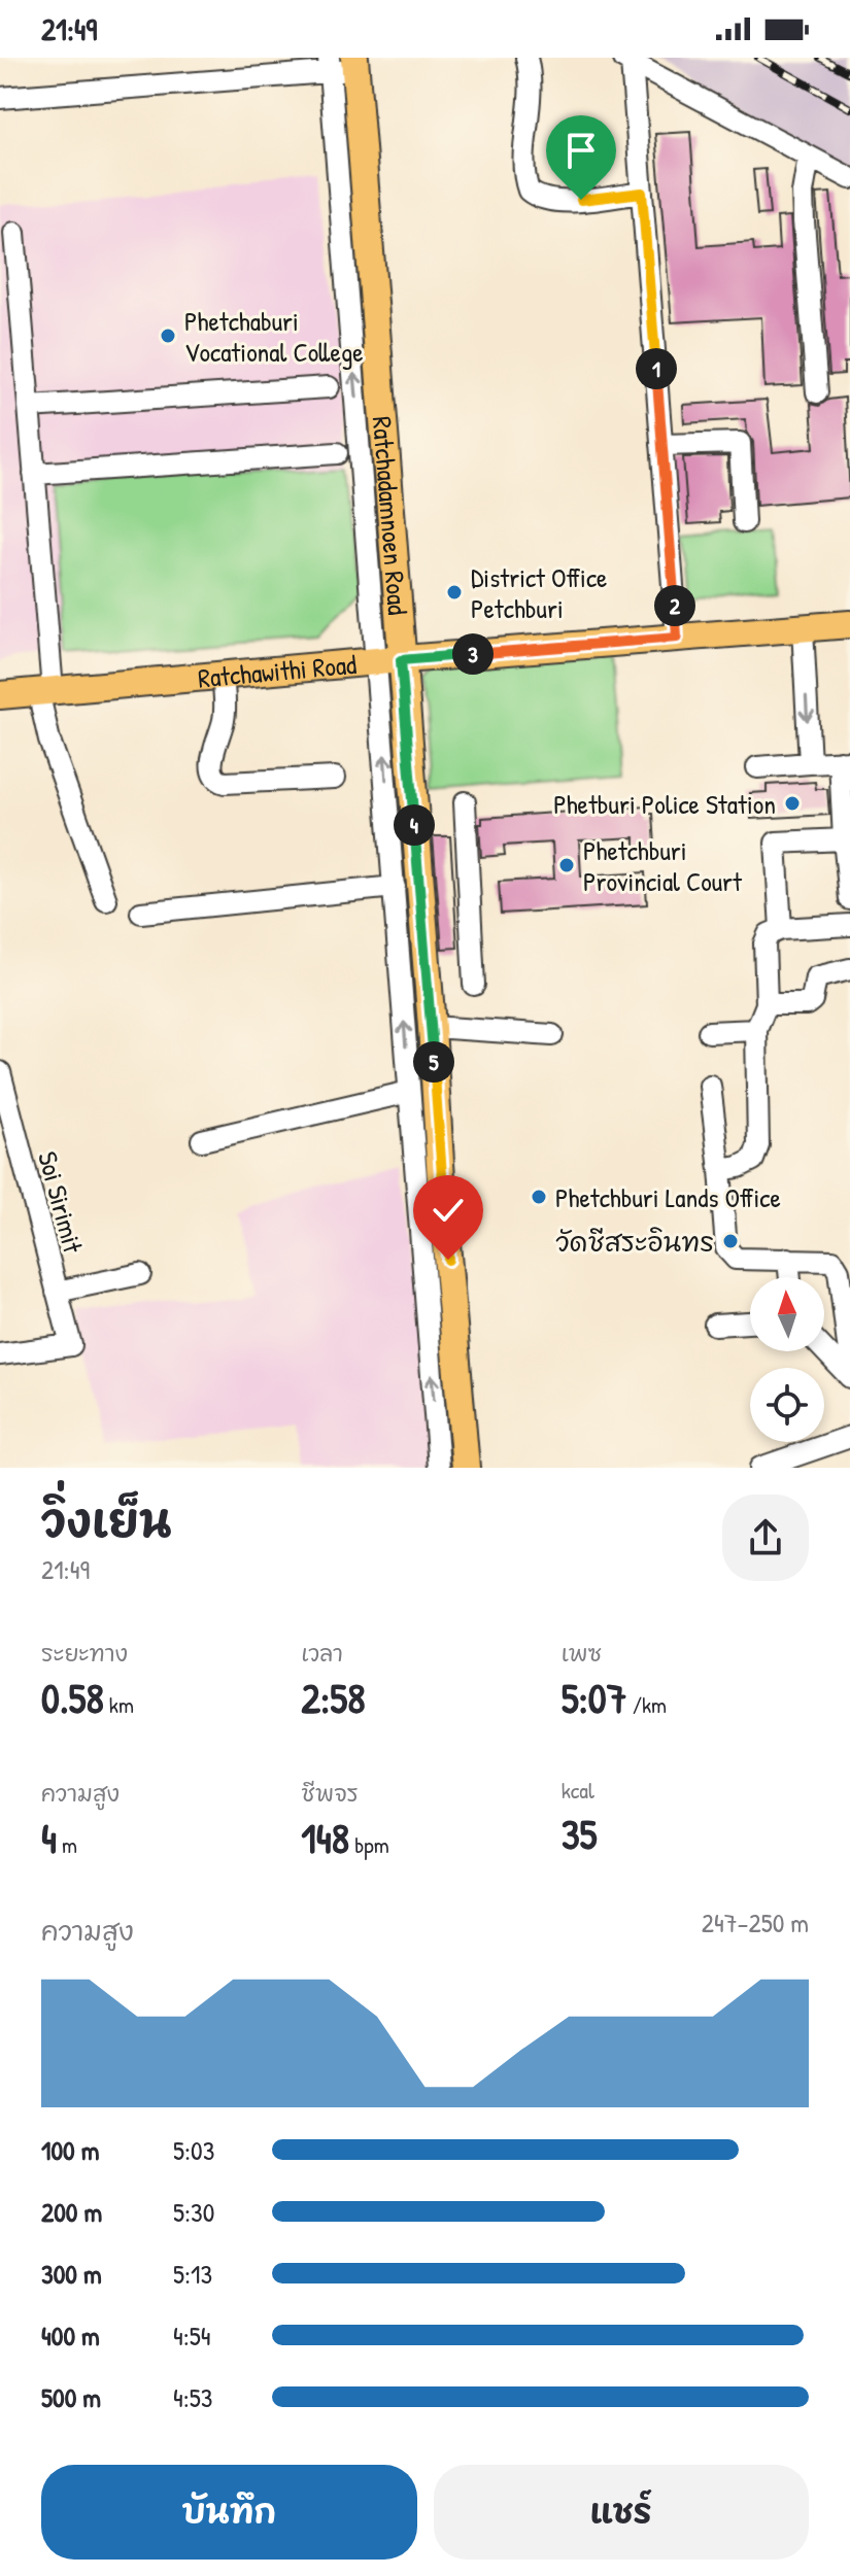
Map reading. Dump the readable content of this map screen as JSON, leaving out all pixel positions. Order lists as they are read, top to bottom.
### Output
{
  "streets": {
    "main road": ["Ratchadamnoen Road", "Ratchawithi Road"],
    "street": ["Soi Sirimit"]
  },
  "crossings": [
    ["Ratchadamnoen Road", "Ratchawithi Road"]
  ],
  "places": [
    "Phetchaburi Vocational College",
    "District Office Petchburi",
    "Phetburi Police Station",
    "Phetchburi Provincial Court",
    "Phetchburi Lands Office",
    "วัดชีสระอินทร"
  ],
  "north": "top",
  "page": {
    "status": "21:49",
    "pins": [
      "1",
      "2",
      "3",
      "4",
      "5"
    ],
    "heading": ["วิ่งเย็น", "21:49"],
    "stats": [
      ["ระยะทาง", "0.58 km"],
      ["เวลา", "2:58"],
      ["เพซ", "5:07 /km"],
      ["ความสูง", "4 m"],
      ["ชีพจร", "148 bpm"],
      ["kcal", "35"]
    ],
    "chart": ["ความสูง", "247–250 m"],
    "list": [
      {
        "name": "100 m",
        "note": "5:03"
      },
      {
        "name": "200 m",
        "note": "5:30"
      },
      {
        "name": "300 m",
        "note": "5:13"
      },
      {
        "name": "400 m",
        "note": "4:54"
      },
      {
        "name": "500 m",
        "note": "4:53"
      }
    ],
    "buttons": ["บันทึก", "แชร์"]
  }
}
